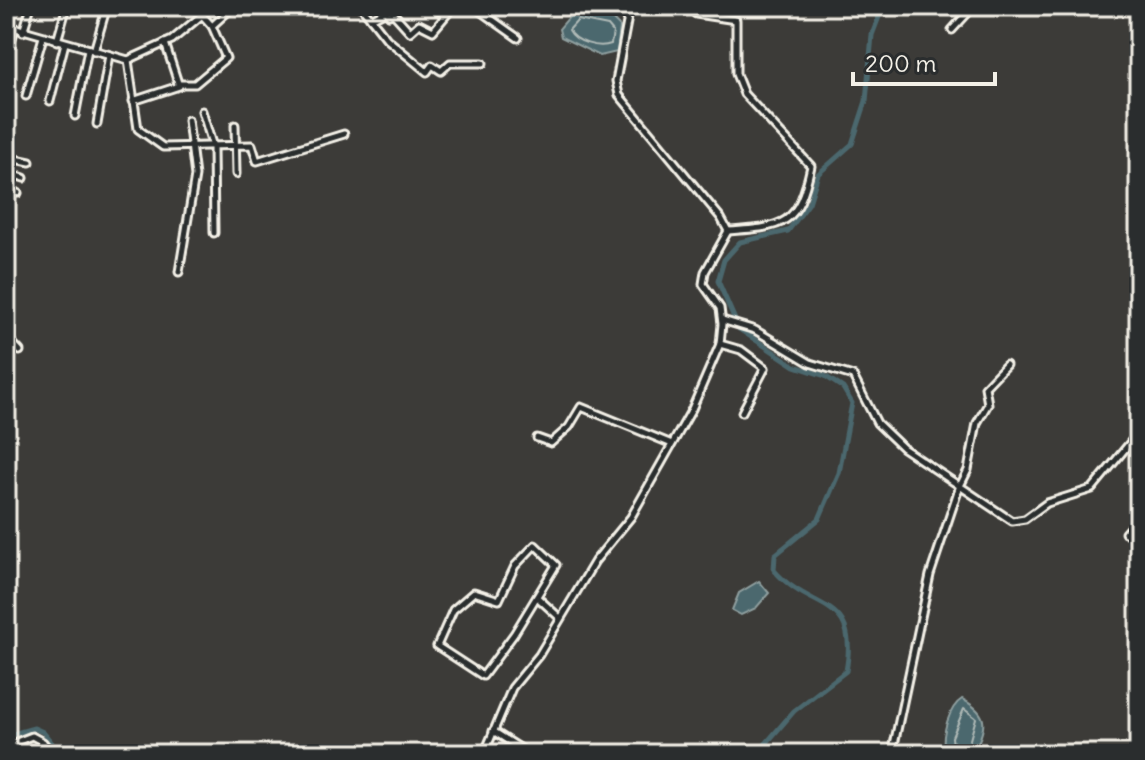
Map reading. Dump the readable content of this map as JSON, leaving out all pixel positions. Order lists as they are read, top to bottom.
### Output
{
  "scale_bar": "200 m"
}
